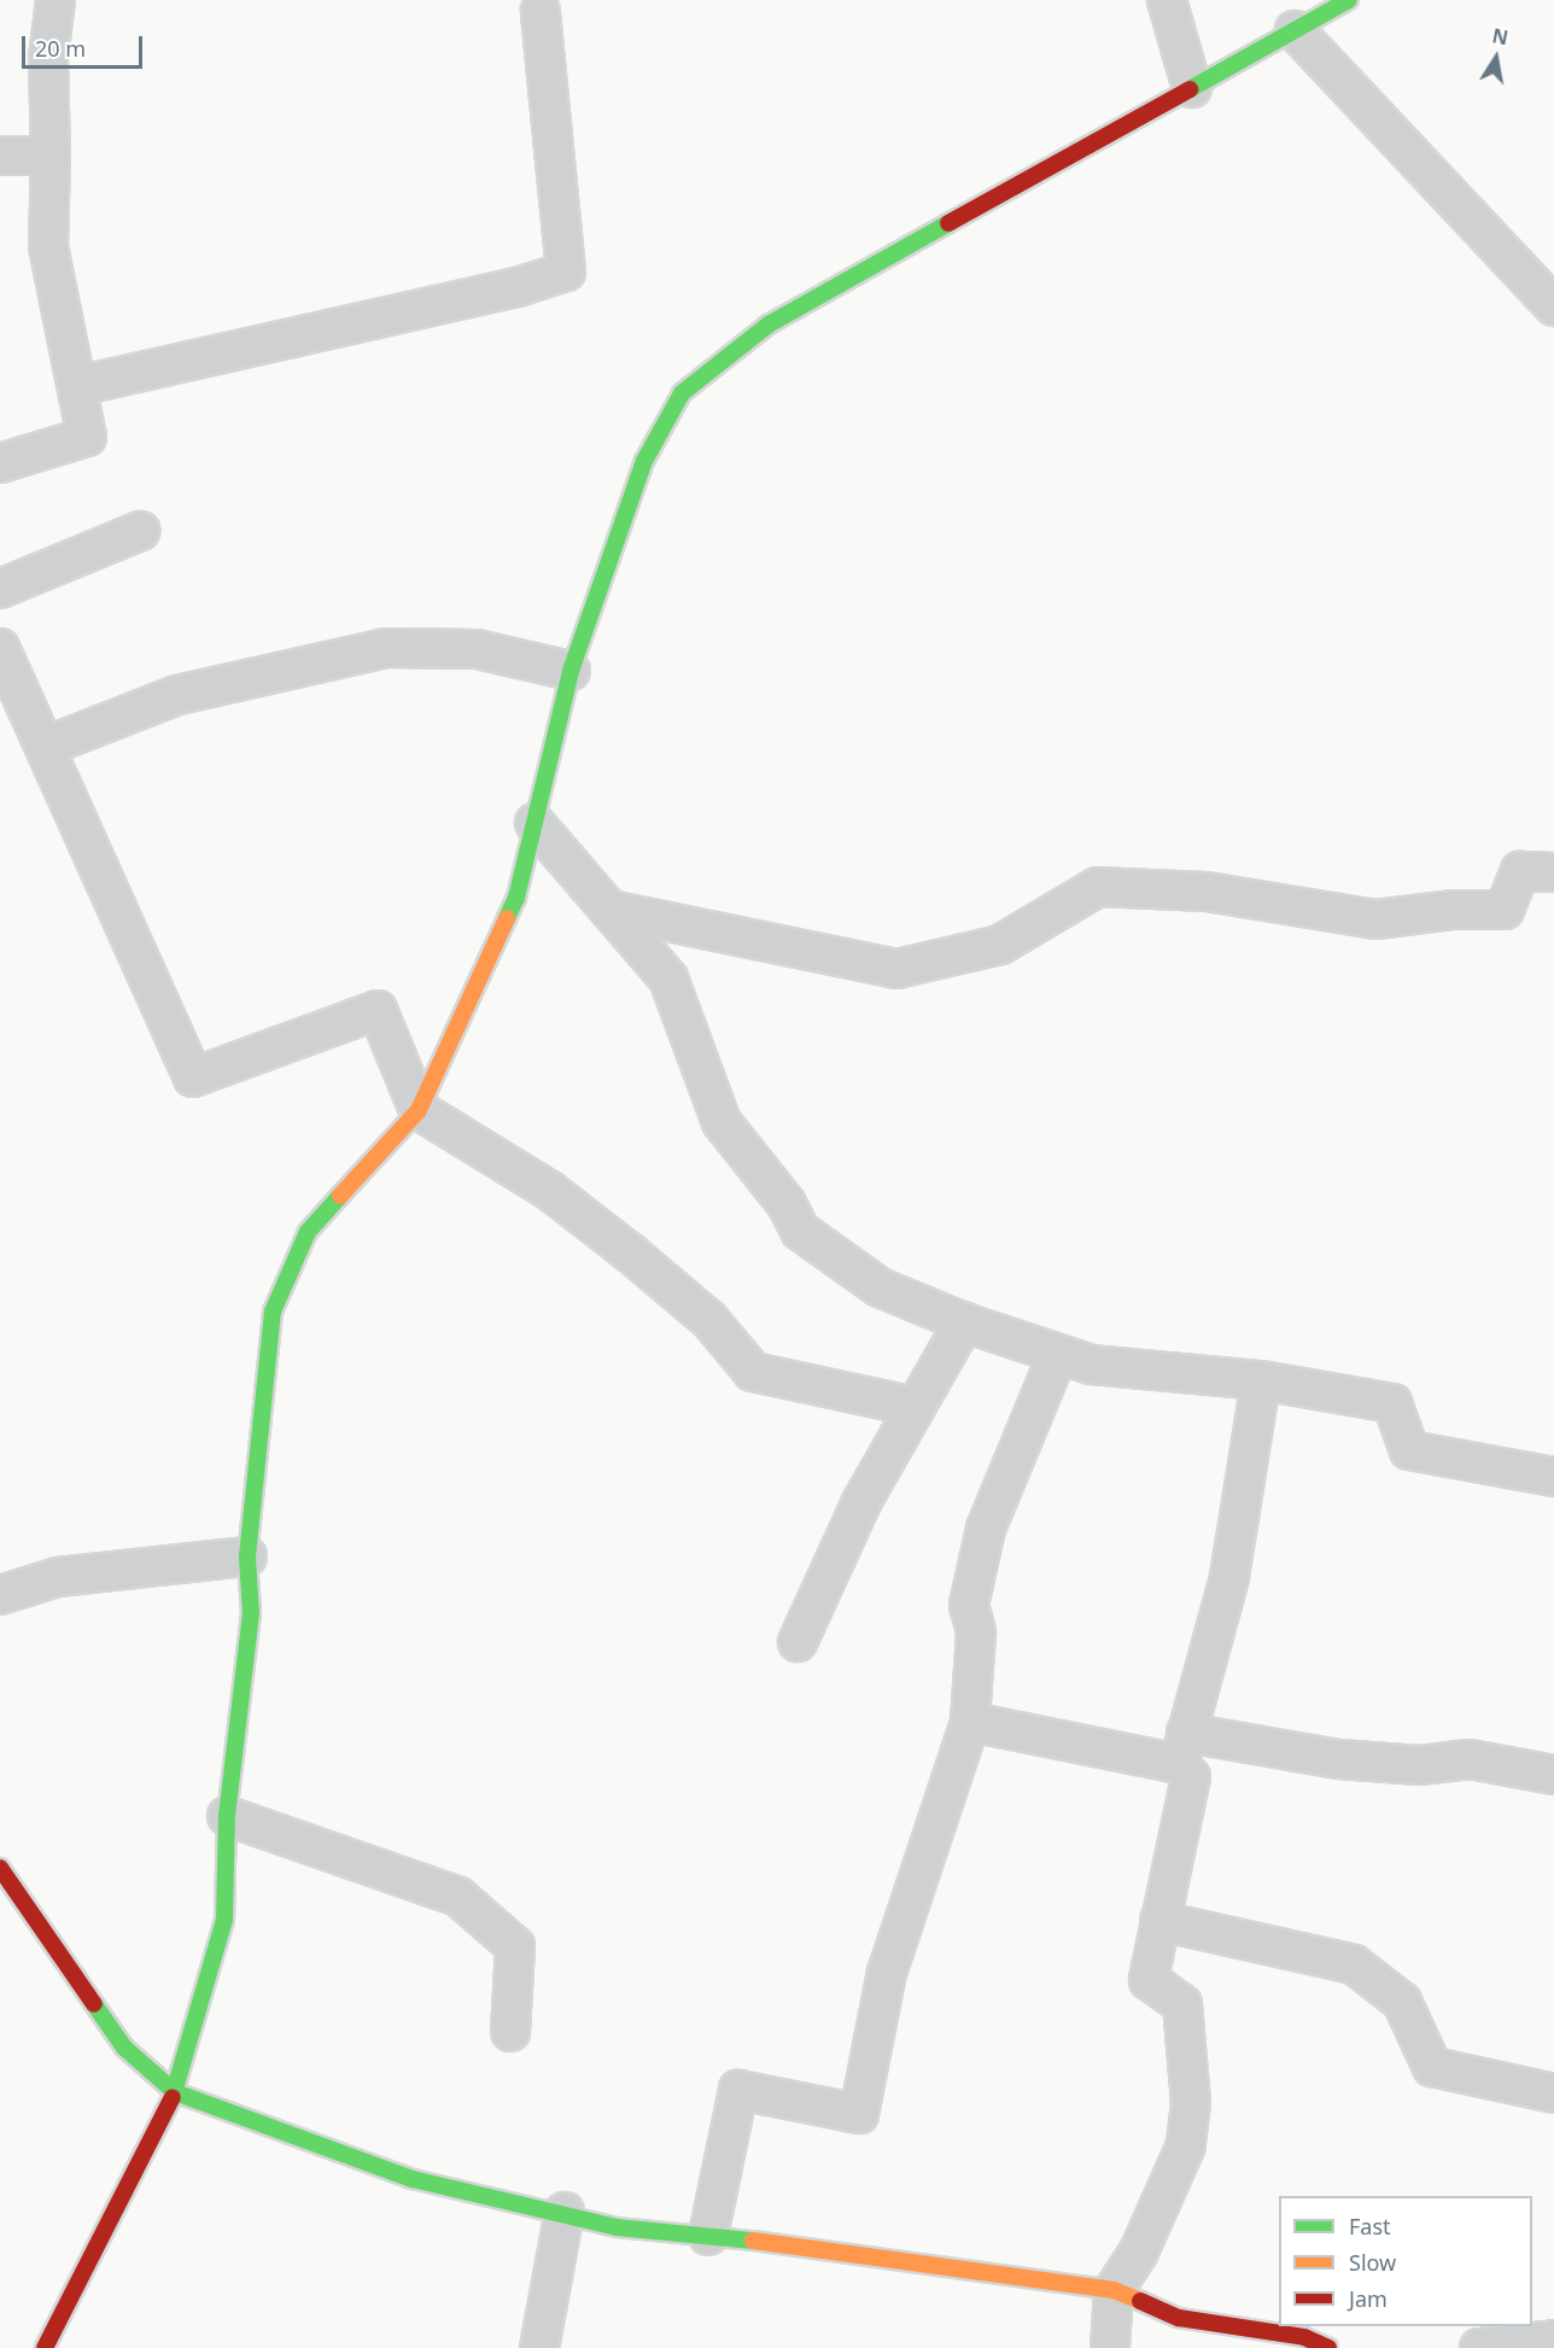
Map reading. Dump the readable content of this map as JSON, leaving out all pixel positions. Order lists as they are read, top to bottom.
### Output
{
  "legend": ["Fast", "Slow", "Jam"],
  "scale_bar": "20 m",
  "north": "top"
}
